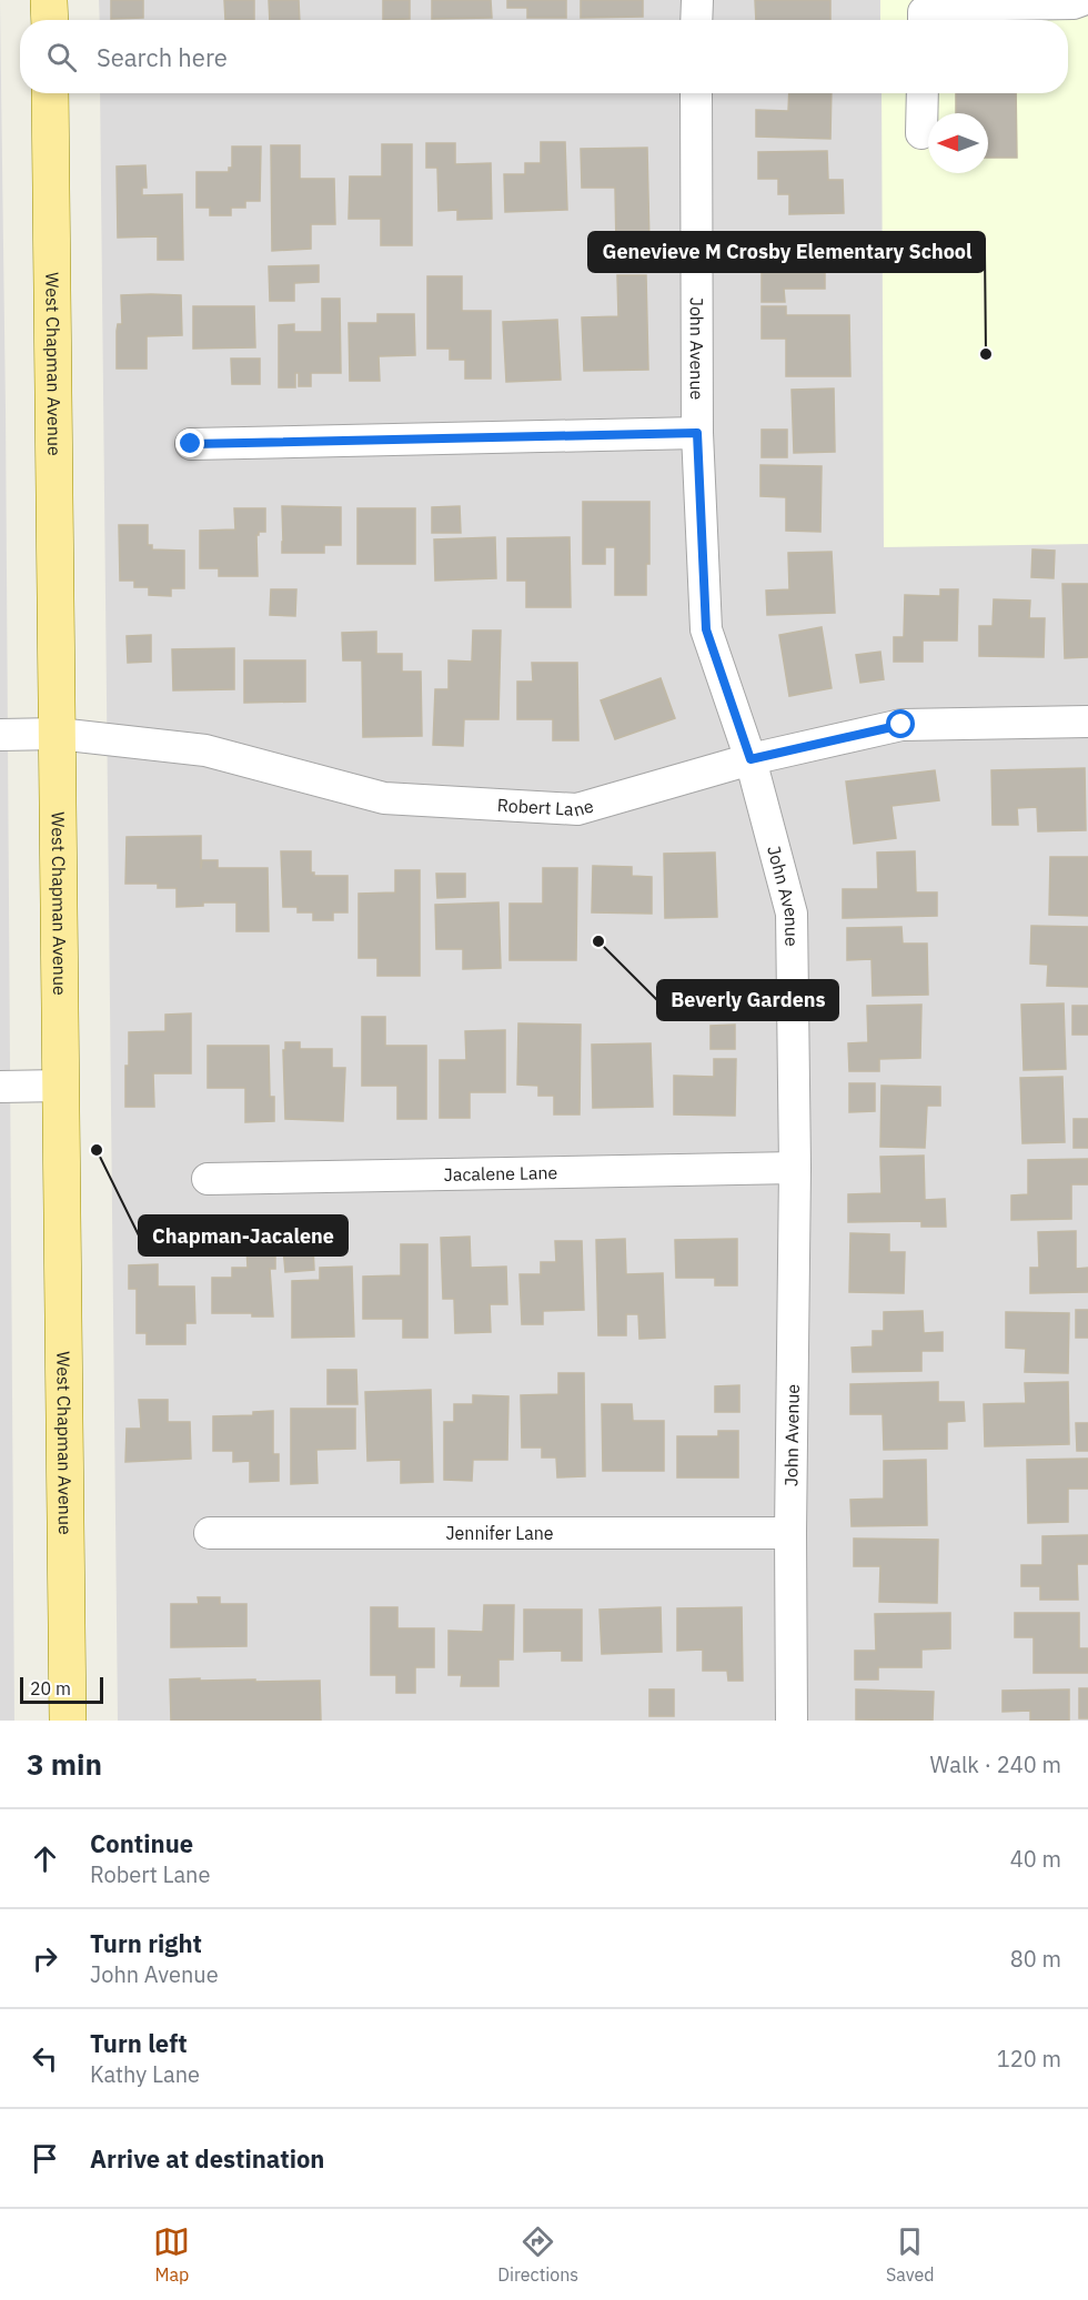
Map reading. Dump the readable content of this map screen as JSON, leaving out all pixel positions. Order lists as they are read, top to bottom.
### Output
{
  "streets": {
    "main road": ["West Chapman Avenue"],
    "street": [
      "John Avenue",
      "Robert Lane",
      "Jacalene Lane",
      "Jennifer Lane"
    ]
  },
  "crossings": [
    ["John Avenue", "Robert Lane"],
    ["John Avenue", "Jacalene Lane"],
    ["John Avenue", "Jennifer Lane"],
    ["West Chapman Avenue", "Robert Lane"]
  ],
  "places": ["Genevieve M Crosby Elementary School", "Beverly Gardens", "Chapman-Jacalene"],
  "scale_bar": "20 m",
  "north": "left",
  "page": {
    "search": "Search here",
    "scale": "20 m",
    "heading": ["3 min", "Walk · 240 m"],
    "list": [
      ["Continue", "Robert Lane", "40 m"],
      ["Turn right", "John Avenue", "80 m"],
      ["Turn left", "Kathy Lane", "120 m"],
      "Arrive at destination"
    ],
    "nav": ["Map", "Directions", "Saved"]
  }
}
